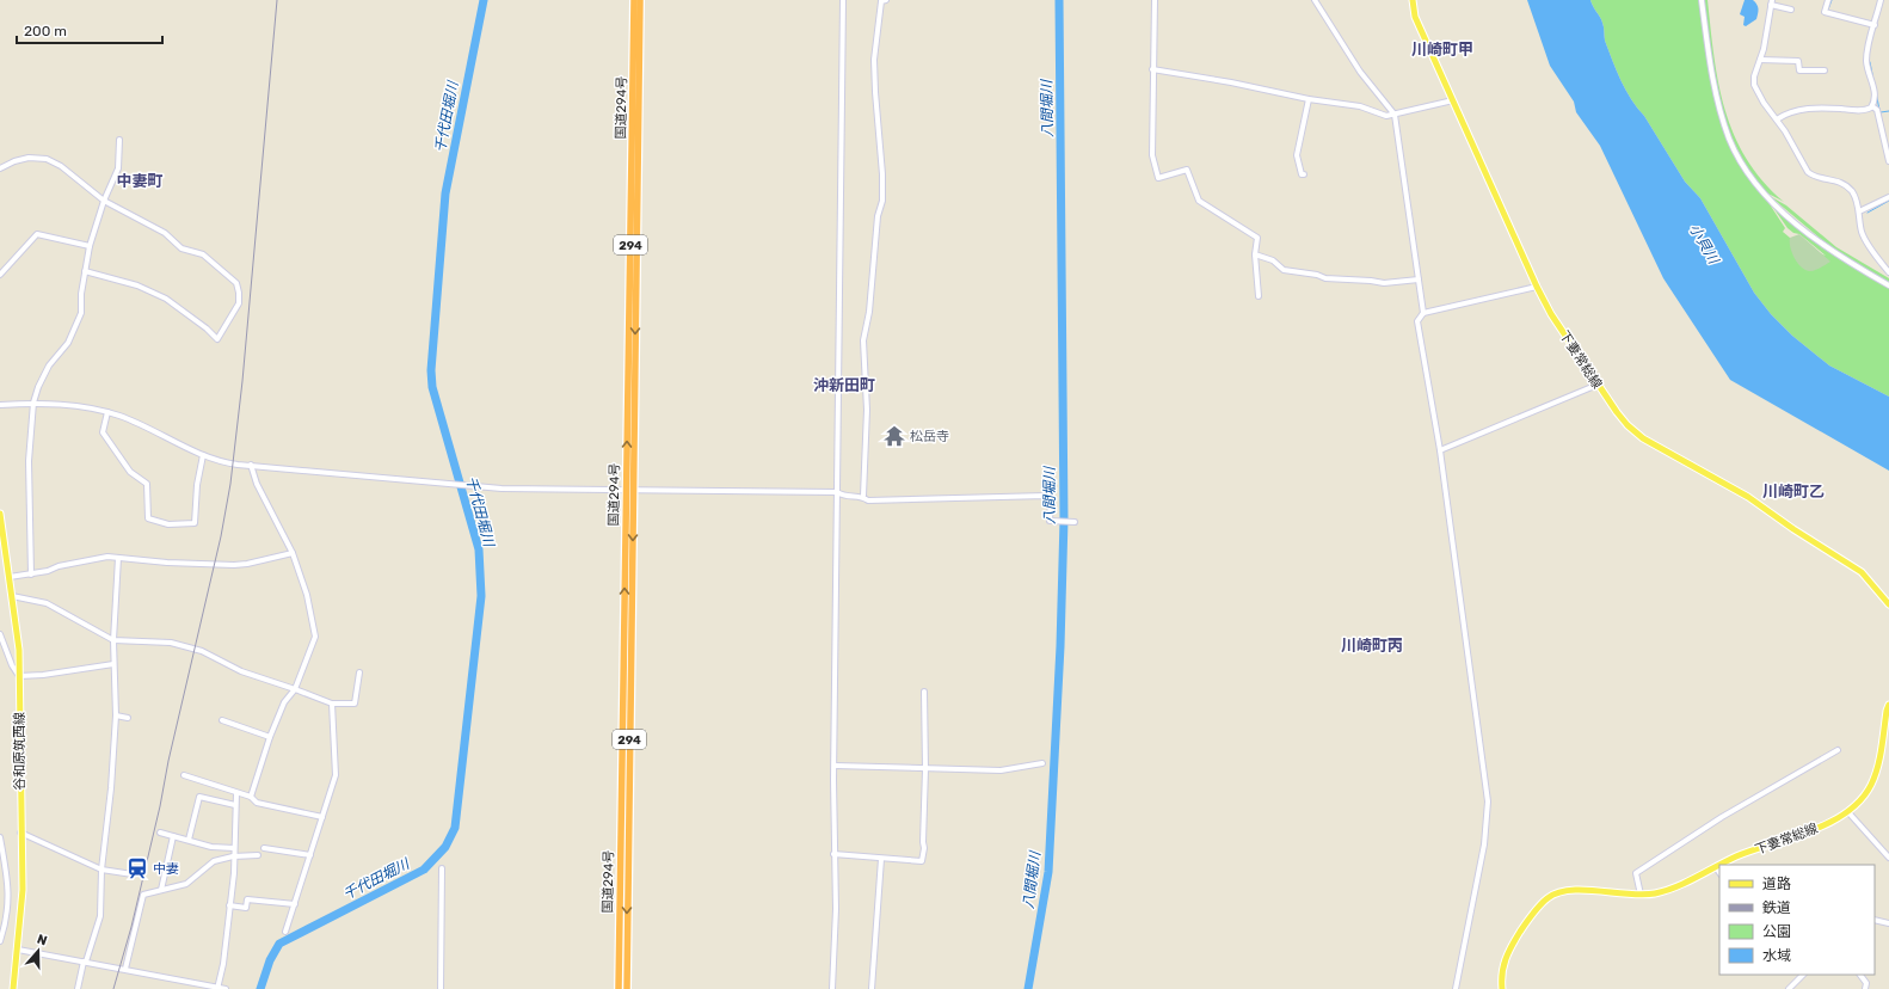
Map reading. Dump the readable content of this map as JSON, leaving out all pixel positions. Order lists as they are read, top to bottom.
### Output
{
  "streets": {
    "highway": ["国道294号", "294"],
    "main road": ["下妻常総線", "谷和原筑西線"]
  },
  "districts": [
    "川崎町甲",
    "中妻町",
    "沖新田町",
    "川崎町乙",
    "川崎町丙"
  ],
  "water": ["八間堀川", "千代田堀川", "小貝川"],
  "places": {
    "temple": ["松岳寺"],
    "station": ["中妻"]
  },
  "legend": [
    "道路",
    "鉄道",
    "公園",
    "水域"
  ],
  "scale_bar": "200 m",
  "north": "top"
}
